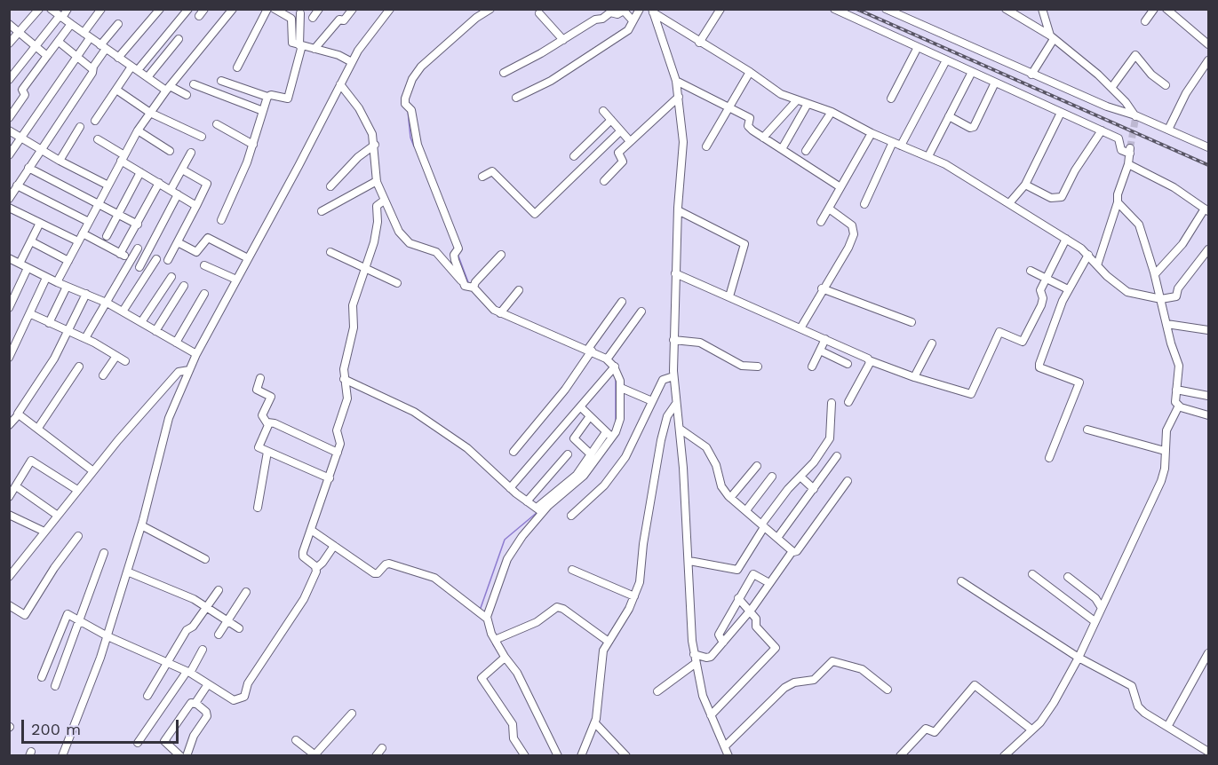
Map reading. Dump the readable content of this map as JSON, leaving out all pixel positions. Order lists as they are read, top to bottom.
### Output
{
  "scale_bar": "200 m"
}
